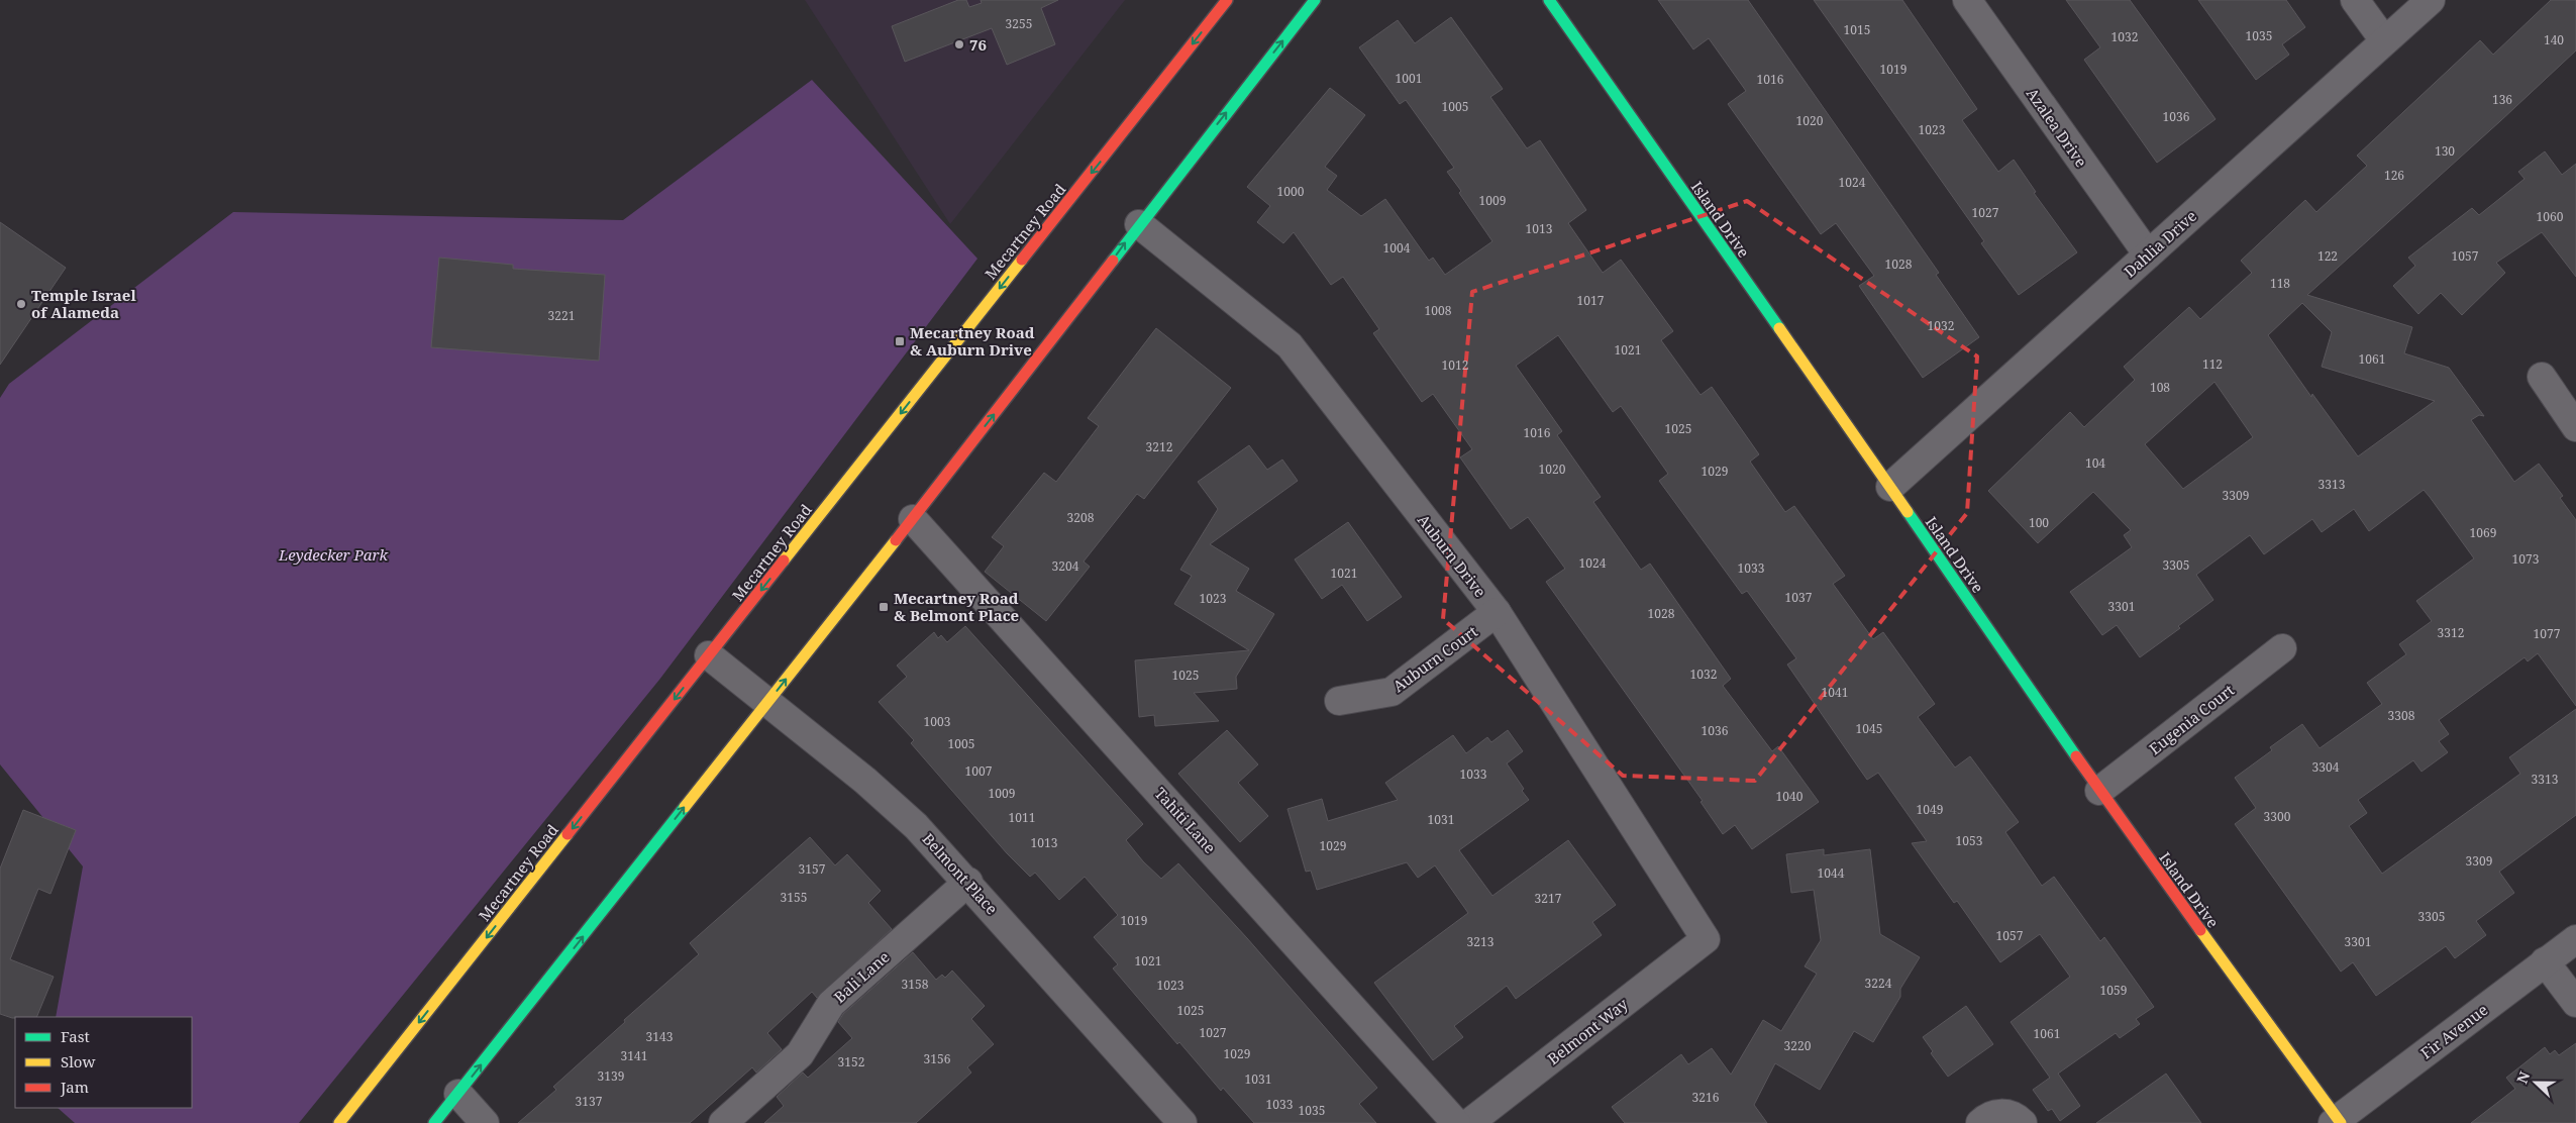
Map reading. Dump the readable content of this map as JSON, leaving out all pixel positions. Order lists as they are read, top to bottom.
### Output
{
  "streets": {
    "main road": ["Island Drive", "Mecartney Road"],
    "street": [
      "Azalea Drive",
      "Dahlia Drive",
      "Auburn Drive",
      "Auburn Court",
      "Eugenia Court",
      "Tahiti Lane",
      "Belmont Place",
      "Bali Lane",
      "Belmont Way",
      "Fir Avenue"
    ]
  },
  "crossings": [
    ["Azalea Drive", "Dahlia Drive"],
    ["Island Drive", "Dahlia Drive"],
    ["Island Drive", "Eugenia Court"],
    ["Island Drive", "Fir Avenue"],
    ["Mecartney Road", "Belmont Place"],
    ["Auburn Drive", "Auburn Court"],
    ["Auburn Drive", "Belmont Way"],
    ["Belmont Place", "Bali Lane"]
  ],
  "parks": ["Leydecker Park"],
  "places": {
    "other": ["76", "Temple Israel of Alameda"],
    "transit": ["Mecartney Road & Auburn Drive", "Mecartney Road & Belmont Place"]
  },
  "house_numbers": [
    "3255",
    "1015",
    "1035",
    "1032",
    "140",
    "1019",
    "1001",
    "1016",
    "136",
    "1005",
    "1036",
    "1020",
    "1023",
    "130",
    "126",
    "1024",
    "1000",
    "1009",
    "1027",
    "1060",
    "1013",
    "1004",
    "122",
    "1057",
    "1028",
    "118",
    "1017",
    "1008",
    "3221",
    "1032",
    "1021",
    "1061",
    "112",
    "1012",
    "108",
    "1025",
    "1016",
    "3212",
    "104",
    "1020",
    "1029",
    "3313",
    "3309",
    "3208",
    "100",
    "1069",
    "1073",
    "1024",
    "3305",
    "3204",
    "1033",
    "1021",
    "1037",
    "1023",
    "3301",
    "1028",
    "3312",
    "1077",
    "1032",
    "1025",
    "1041",
    "3308",
    "1003",
    "1045",
    "1036",
    "1005",
    "3304",
    "1007",
    "1033",
    "3313",
    "1009",
    "1040",
    "1049",
    "3300",
    "1011",
    "1031",
    "1053",
    "1013",
    "1029",
    "3309",
    "3157",
    "1044",
    "3155",
    "3217",
    "3305",
    "1019",
    "1057",
    "3213",
    "3301",
    "1021",
    "3224",
    "3158",
    "1023",
    "1059",
    "1025",
    "1027",
    "1061",
    "3143",
    "3220",
    "1029",
    "3141",
    "3156",
    "3152",
    "3139",
    "1031",
    "3216",
    "3137",
    "1033",
    "1035"
  ],
  "legend": ["Fast", "Slow", "Jam"],
  "north": "left"
}
